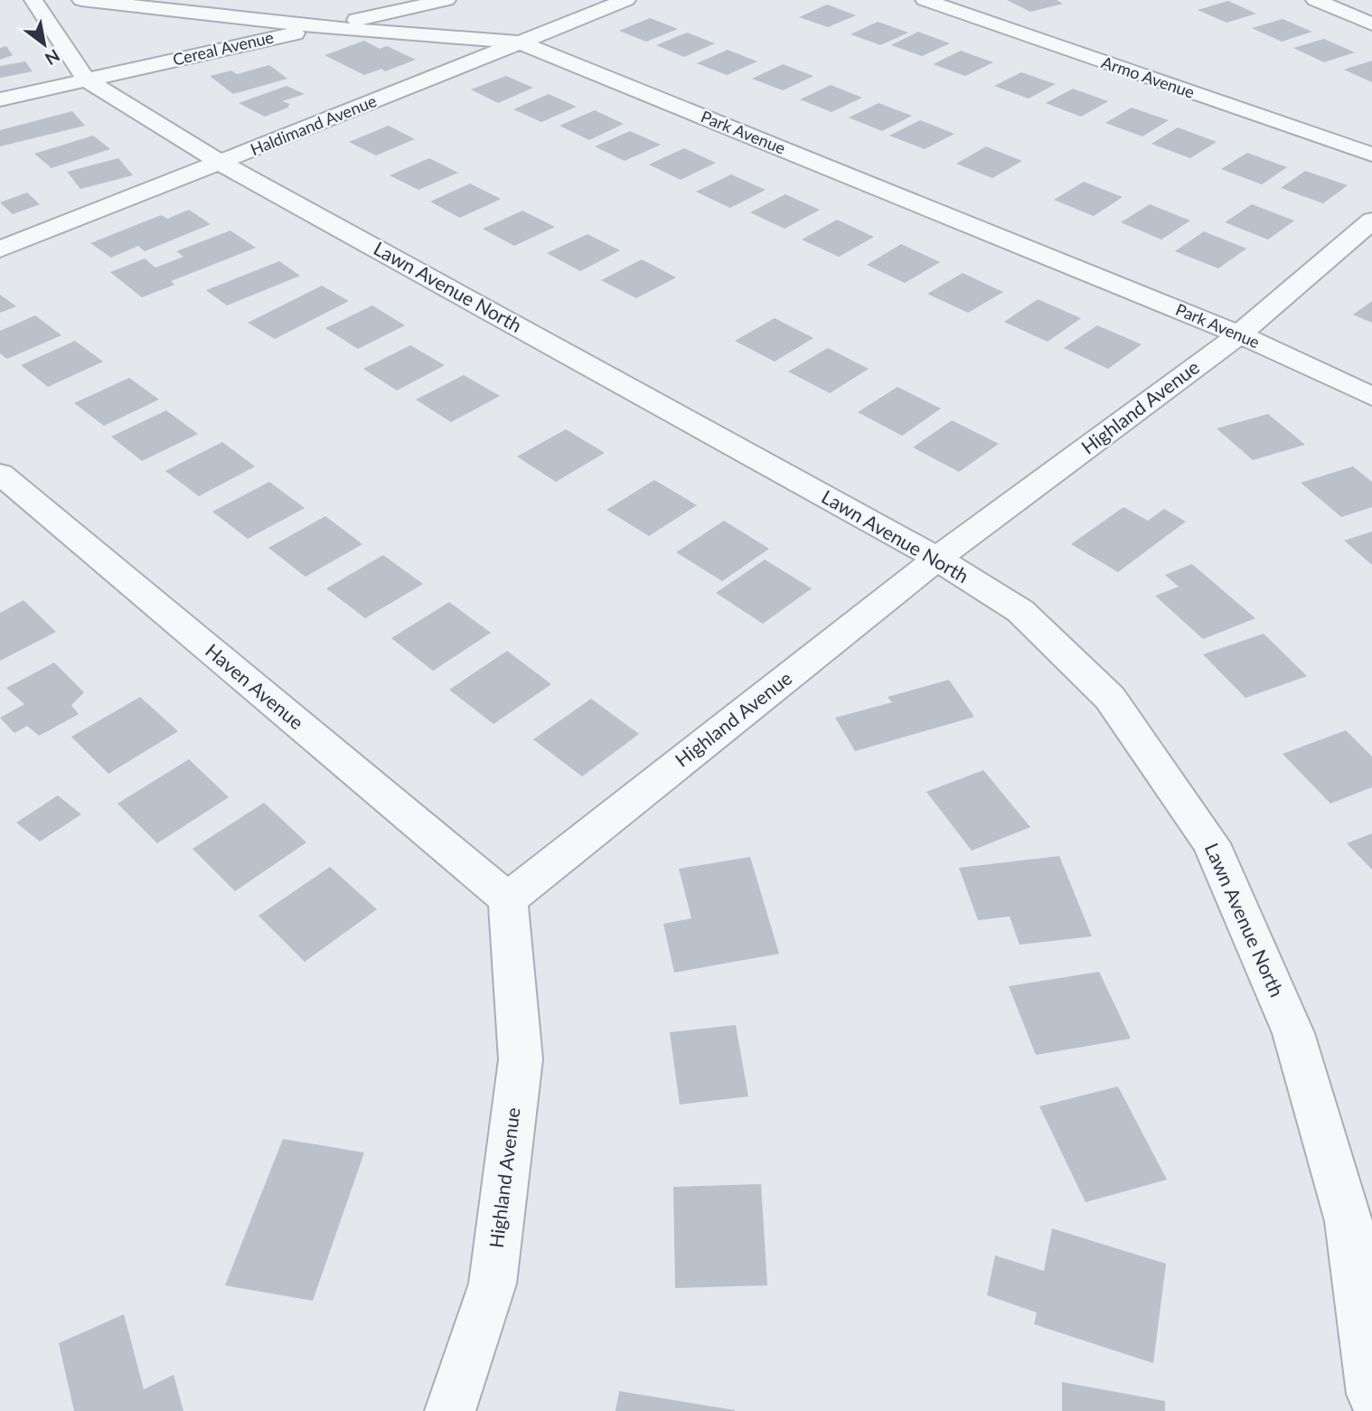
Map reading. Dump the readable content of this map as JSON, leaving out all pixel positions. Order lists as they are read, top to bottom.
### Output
{
  "streets": {
    "street": [
      "Cereal Avenue",
      "Armo Avenue",
      "Haldimand Avenue",
      "Park Avenue",
      "Lawn Avenue North",
      "Highland Avenue",
      "Haven Avenue"
    ]
  },
  "crossings": [
    ["Cereal Avenue", "Park Avenue"],
    ["Cereal Avenue", "Lawn Avenue North"],
    ["Haldimand Avenue", "Park Avenue"],
    ["Haldimand Avenue", "Lawn Avenue North"],
    ["Park Avenue", "Highland Avenue"],
    ["Lawn Avenue North", "Highland Avenue"],
    ["Highland Avenue", "Haven Avenue"]
  ],
  "north": "bottom right"
}
